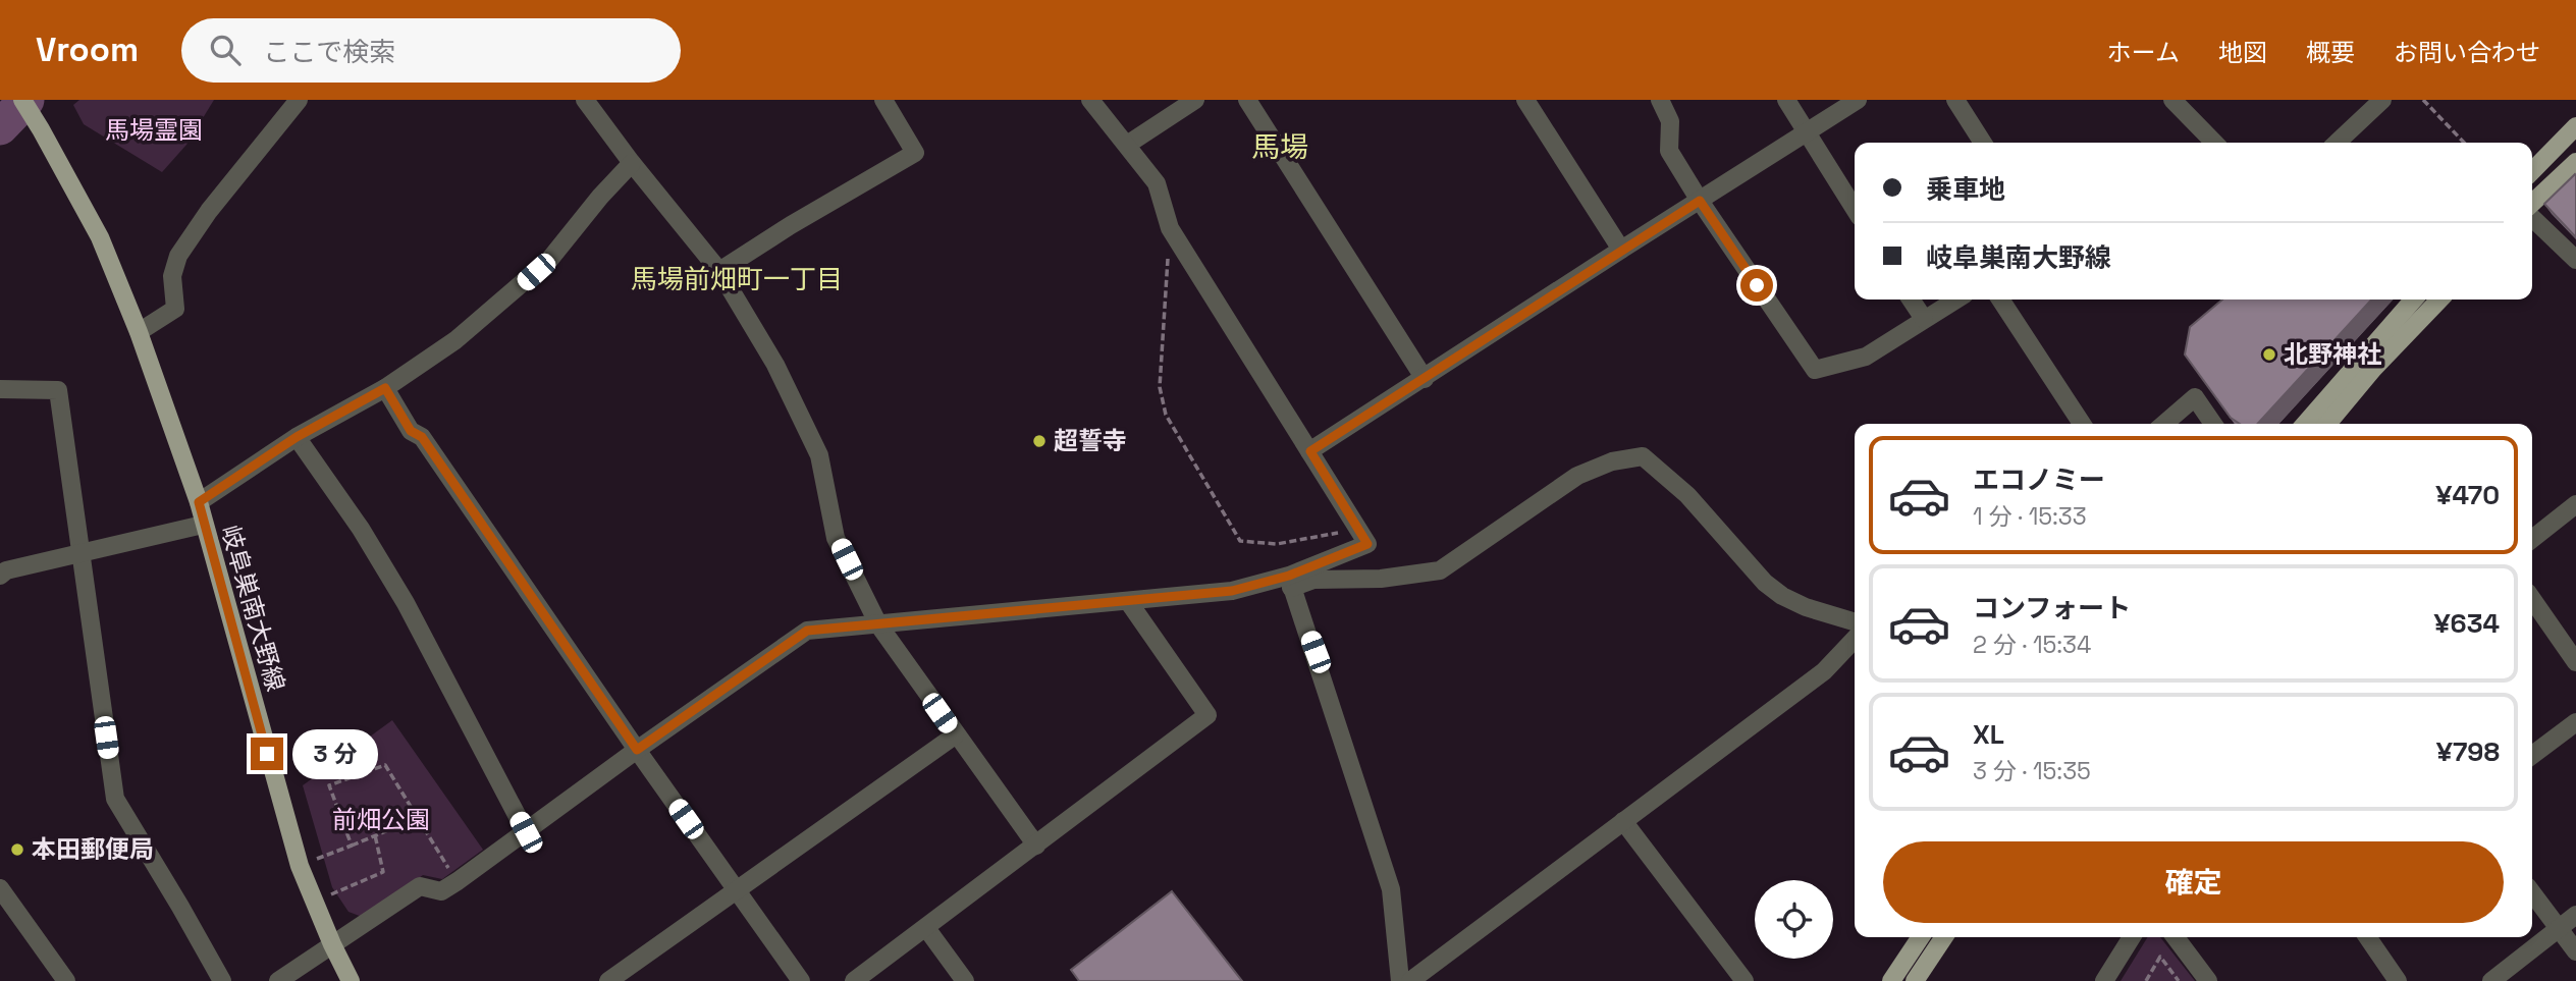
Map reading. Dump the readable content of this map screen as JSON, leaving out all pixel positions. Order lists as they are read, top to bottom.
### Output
{
  "streets": {
    "main road": ["岐阜巣南大野線"]
  },
  "districts": ["馬場", "馬場前畑町一丁目"],
  "parks": ["馬場霊園", "前畑公園"],
  "places": ["北野神社", "超誓寺", "本田郵便局"],
  "page": {
    "header": "Vroom",
    "search": "ここで検索",
    "nav": [
      "ホーム",
      "地図",
      "概要",
      "お問い合わせ"
    ],
    "banner": ["乗車地", "岐阜巣南大野線"],
    "list": [
      {
        "name": "エコノミー",
        "note": "1 分 · 15:33",
        "value": "¥470"
      },
      {
        "name": "コンフォート",
        "note": "2 分 · 15:34",
        "value": "¥634"
      },
      {
        "name": "XL",
        "note": "3 分 · 15:35",
        "value": "¥798"
      }
    ],
    "bubble": "3 分",
    "buttons": "確定"
  }
}
